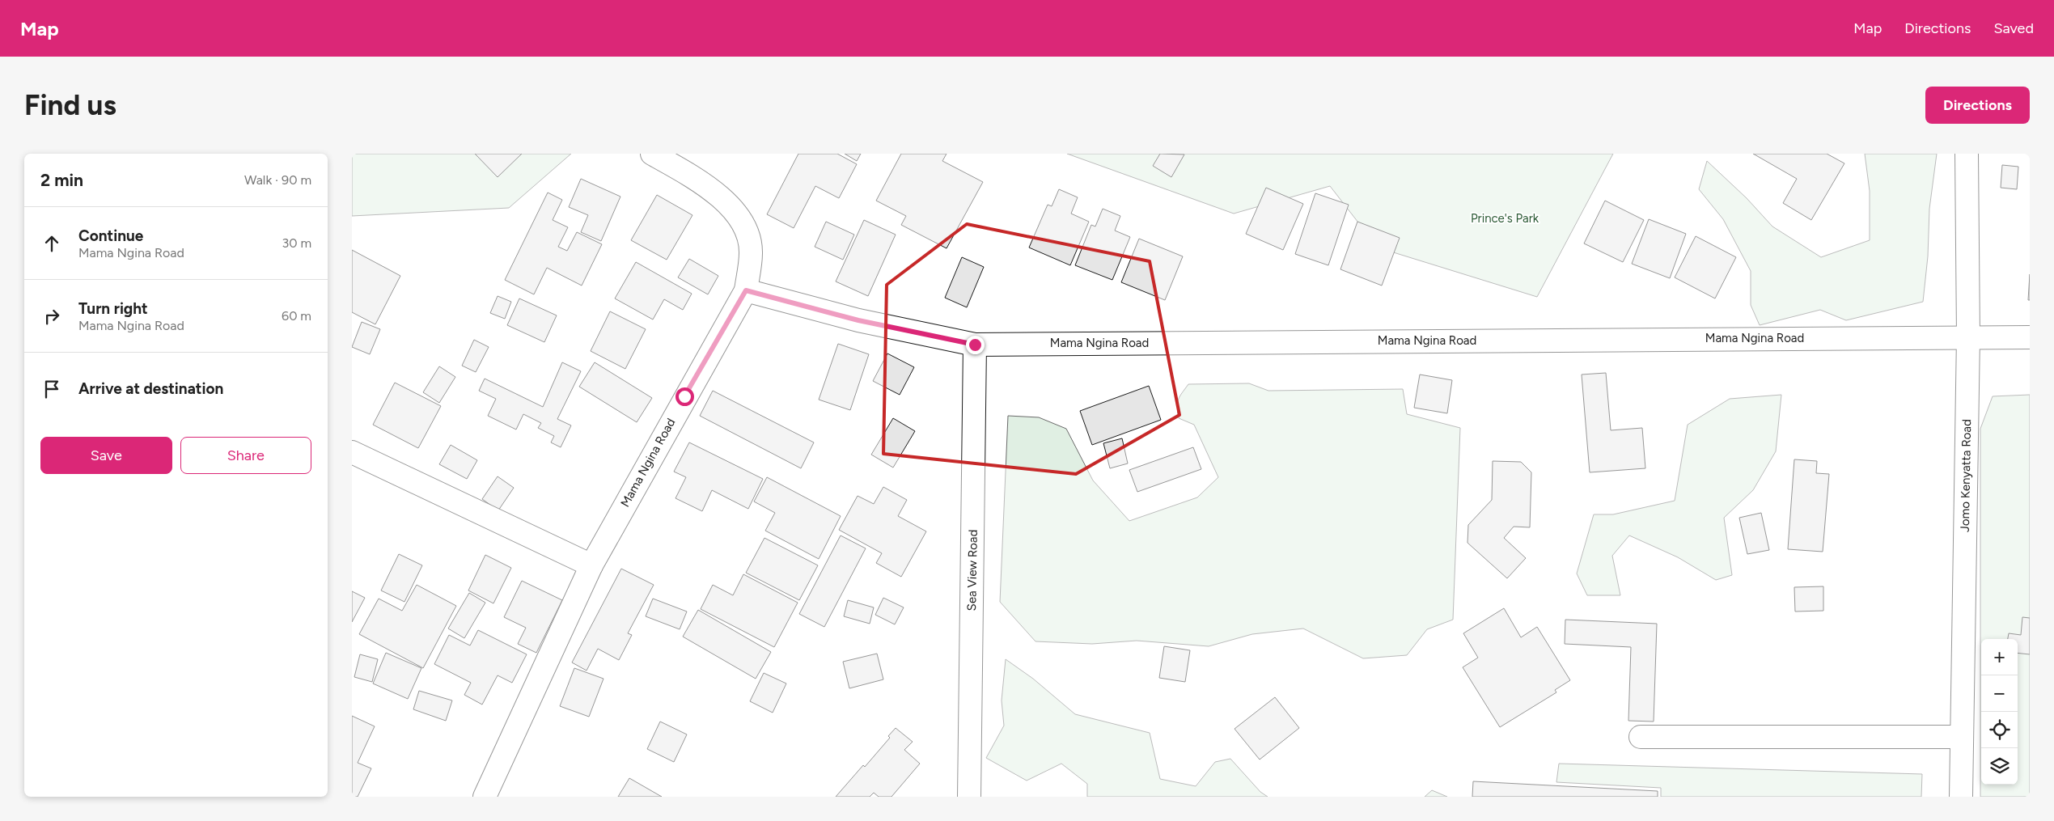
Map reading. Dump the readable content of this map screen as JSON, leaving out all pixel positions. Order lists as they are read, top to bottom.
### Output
{
  "streets": {
    "street": ["Mama Ngina Road", "Jomo Kenyatta Road", "Sea View Road"]
  },
  "crossings": [
    ["Mama Ngina Road", "Jomo Kenyatta Road"],
    ["Mama Ngina Road", "Sea View Road"]
  ],
  "parks": ["Prince's Park"],
  "page": {
    "header": "Map",
    "nav": ["Map", "Directions", "Saved"],
    "buttons": [
      "Directions",
      ["Save", "Share"]
    ],
    "title": "Find us",
    "heading": ["2 min", "Walk · 90 m"],
    "list": [
      ["Continue", "Mama Ngina Road", "30 m"],
      ["Turn right", "Mama Ngina Road", "60 m"],
      "Arrive at destination"
    ],
    "map_buttons": ["+", "−"]
  }
}
